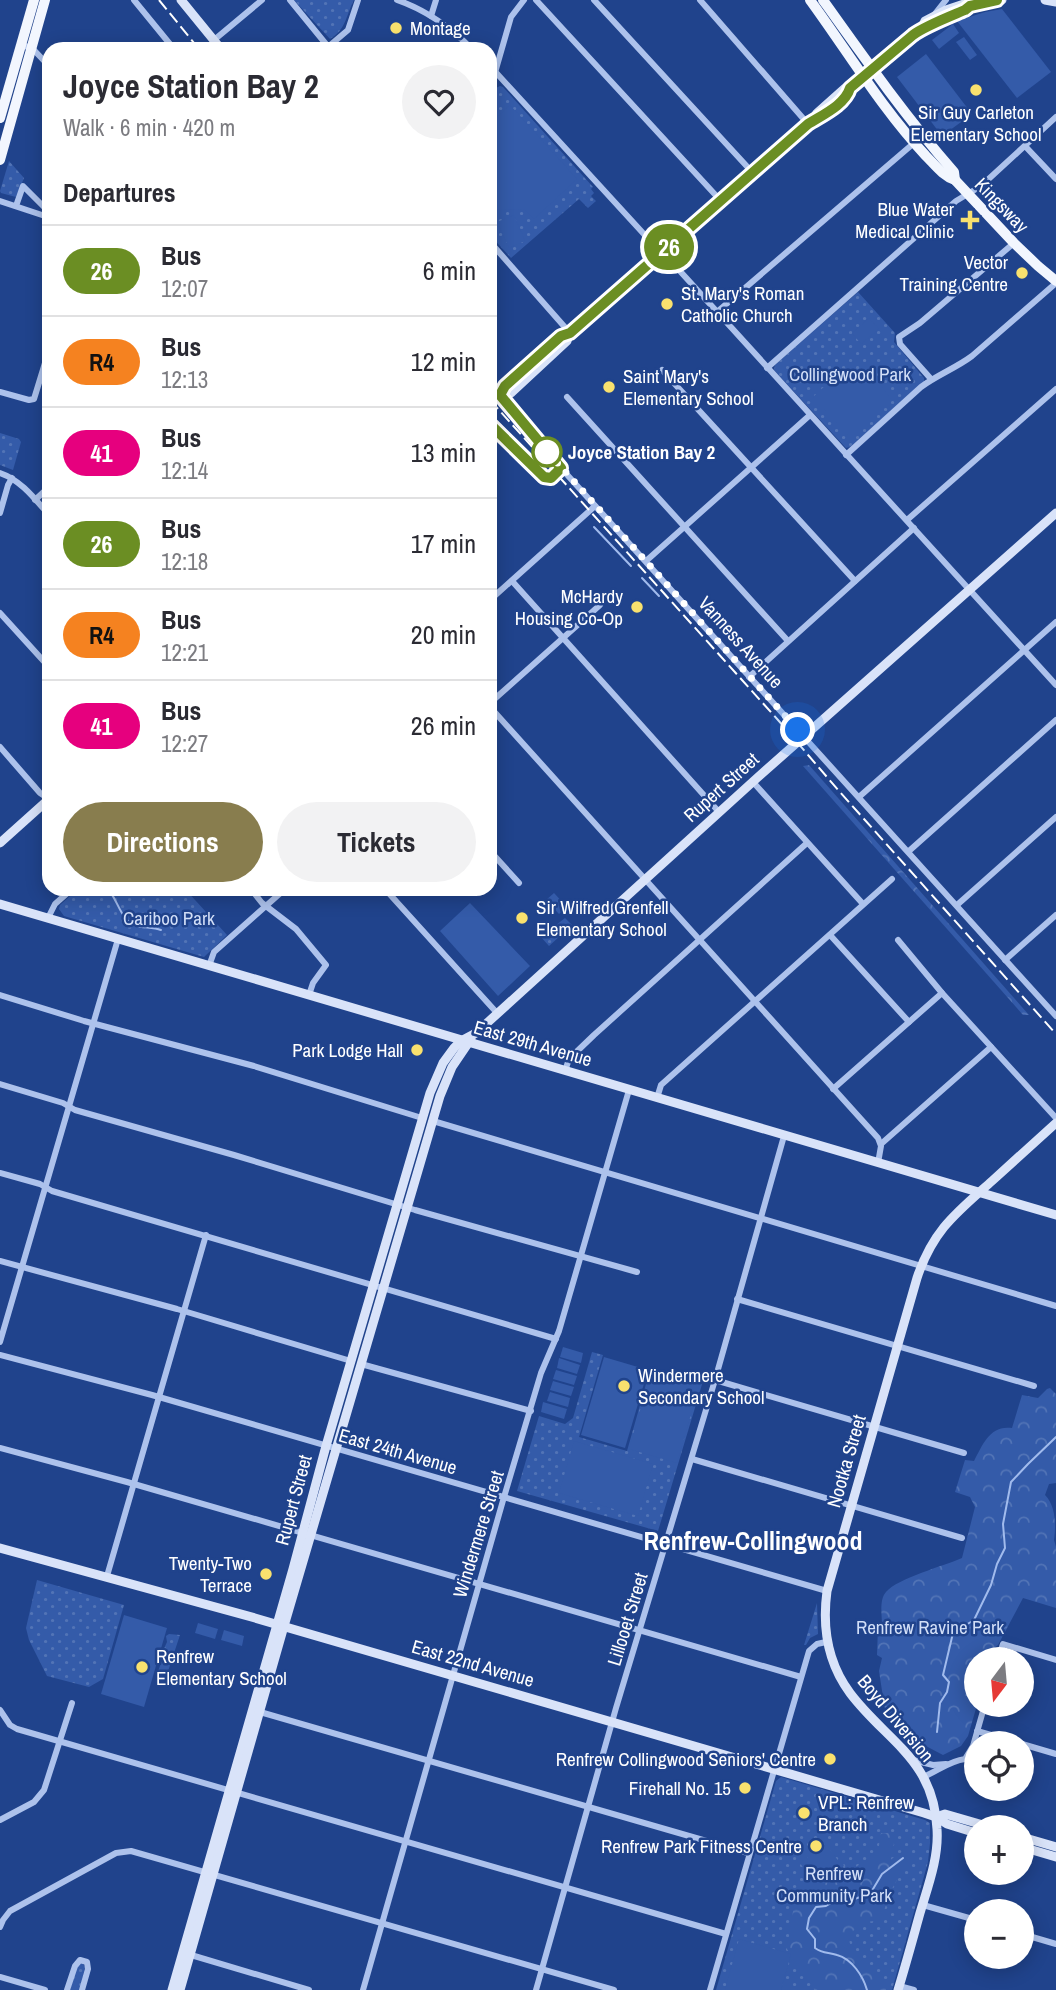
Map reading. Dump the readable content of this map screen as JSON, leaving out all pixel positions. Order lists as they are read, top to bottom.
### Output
{
  "streets": {
    "main road": ["Kingsway"],
    "street": [
      "Vanness Avenue",
      "Rupert Street",
      "East 29th Avenue",
      "East 24th Avenue",
      "Nootka Street",
      "Windermere Street",
      "Lillooet Street",
      "East 22nd Avenue",
      "Boyd Diversion"
    ]
  },
  "crossings": [
    ["Vanness Avenue", "Rupert Street"],
    ["Rupert Street", "East 29th Avenue"],
    ["Rupert Street", "East 24th Avenue"],
    ["Rupert Street", "East 22nd Avenue"],
    ["East 29th Avenue", "Nootka Street"],
    ["East 29th Avenue", "Windermere Street"],
    ["East 29th Avenue", "Lillooet Street"],
    ["East 24th Avenue", "Nootka Street"],
    ["East 24th Avenue", "Windermere Street"],
    ["East 24th Avenue", "Lillooet Street"],
    ["Nootka Street", "Boyd Diversion"],
    ["Windermere Street", "East 22nd Avenue"],
    ["Lillooet Street", "East 22nd Avenue"],
    ["East 22nd Avenue", "Boyd Diversion"]
  ],
  "districts": ["Renfrew-Collingwood"],
  "parks": [
    "Collingwood Park",
    "Cariboo Park",
    "Renfrew Ravine Park",
    "Renfrew Community Park"
  ],
  "places": {
    "other": [
      "Montage",
      "Sir Guy Carleton Elementary School",
      "Vector Training Centre",
      "St. Mary's Roman Catholic Church",
      "Saint Mary's Elementary School",
      "Joyce Station Bay 2",
      "McHardy Housing Co-Op",
      "Sir Wilfred Grenfell Elementary School",
      "Park Lodge Hall",
      "Windermere Secondary School",
      "Twenty-Two Terrace",
      "Renfrew Elementary School",
      "Renfrew Collingwood Seniors' Centre",
      "Firehall No. 15",
      "VPL: Renfrew Branch",
      "Renfrew Park Fitness Centre"
    ],
    "health": ["Blue Water Medical Clinic"]
  },
  "lines": ["bus line 26"],
  "north": "bottom",
  "page": {
    "on_map": "26",
    "heading": [
      ["Joyce Station Bay 2", "Walk · 6 min · 420 m"],
      "Departures"
    ],
    "list": [
      {
        "mark": "26",
        "name": "Bus",
        "note": "12:07",
        "value": "6 min"
      },
      {
        "mark": "R4",
        "name": "Bus",
        "note": "12:13",
        "value": "12 min"
      },
      {
        "mark": "41",
        "name": "Bus",
        "note": "12:14",
        "value": "13 min"
      },
      {
        "mark": "26",
        "name": "Bus",
        "note": "12:18",
        "value": "17 min"
      },
      {
        "mark": "R4",
        "name": "Bus",
        "note": "12:21",
        "value": "20 min"
      },
      {
        "mark": "41",
        "name": "Bus",
        "note": "12:27",
        "value": "26 min"
      }
    ],
    "buttons": ["Directions", "Tickets"],
    "map_buttons": ["+", "−"]
  }
}
